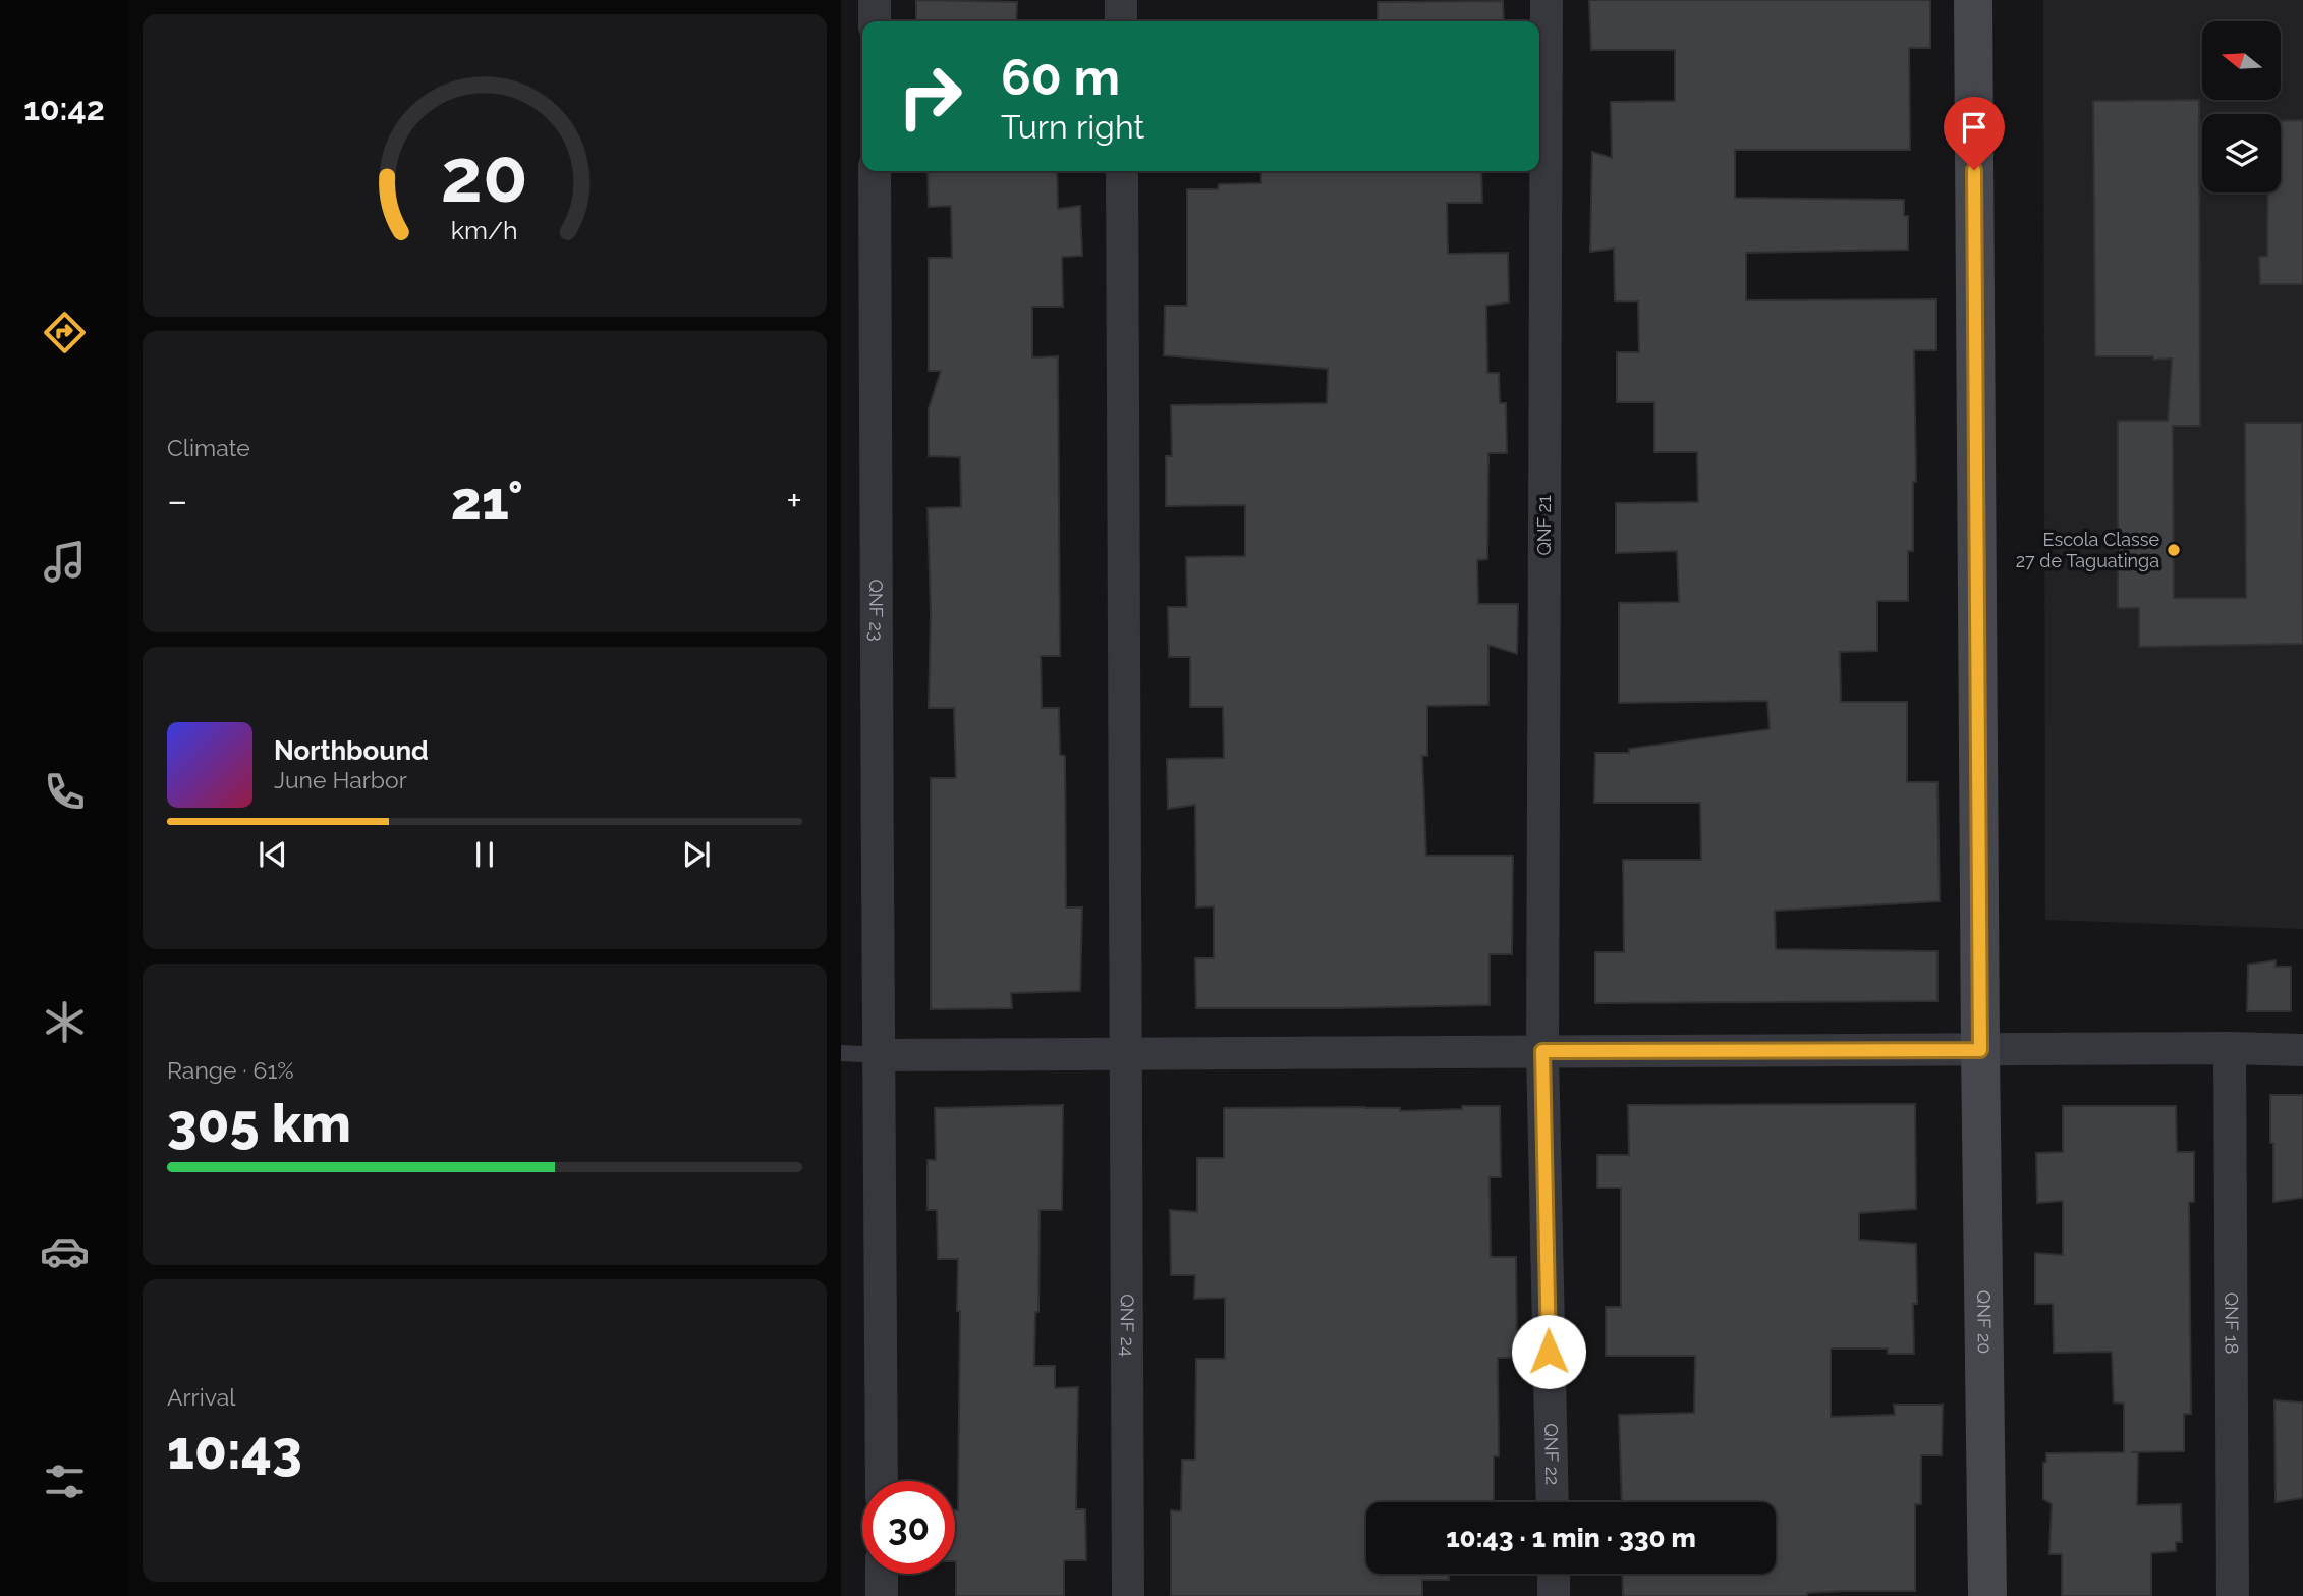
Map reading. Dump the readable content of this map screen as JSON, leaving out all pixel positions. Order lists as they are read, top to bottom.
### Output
{
  "streets": {
    "street": [
      "QNF 21",
      "QNF 23",
      "QNF 18",
      "QNF 20",
      "QNF 24",
      "QNF 22"
    ]
  },
  "crossings": [
    ["QNF 21", "QNF 22"]
  ],
  "places": ["Escola Classe 27 de Taguatinga"],
  "north": "left",
  "page": {
    "tabs": "10:42",
    "turn": ["60 m", "Turn right"],
    "tile": [
      "Climate",
      ["Range · 61%", "305 km"],
      ["Arrival", "10:43"]
    ],
    "heat": ["−", "21°", "+"],
    "song": ["Northbound", "June Harbor"],
    "limit": "30",
    "trip": "10:43 · 1 min · 330 m",
    "gauge": ["20", "km/h"]
  }
}
